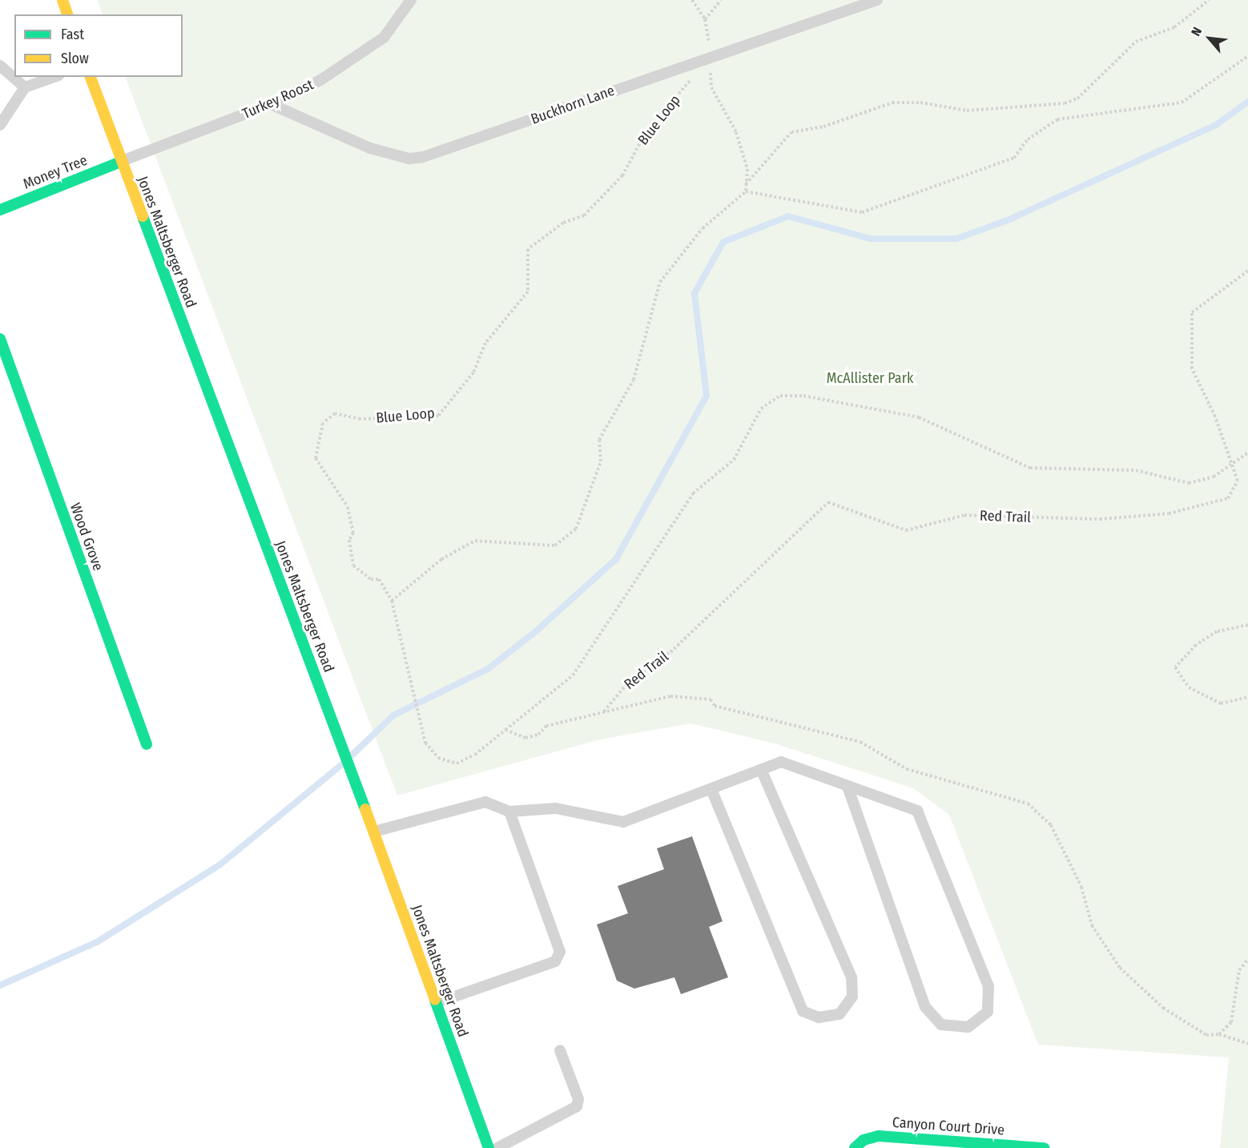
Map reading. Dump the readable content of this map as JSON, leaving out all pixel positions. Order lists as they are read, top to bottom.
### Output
{
  "streets": {
    "main road": [
      "Money Tree",
      "Jones Maltsberger Road",
      "Wood Grove",
      "Canyon Court Drive"
    ],
    "lane": ["Turkey Roost", "Buckhorn Lane"],
    "path": ["Blue Loop", "Red Trail"]
  },
  "crossings": [
    ["Turkey Roost", "Buckhorn Lane"],
    ["Turkey Roost", "Money Tree"],
    ["Turkey Roost", "Jones Maltsberger Road"],
    ["Money Tree", "Jones Maltsberger Road"]
  ],
  "parks": ["McAllister Park"],
  "legend": ["Fast", "Slow"],
  "north": "top left"
}
